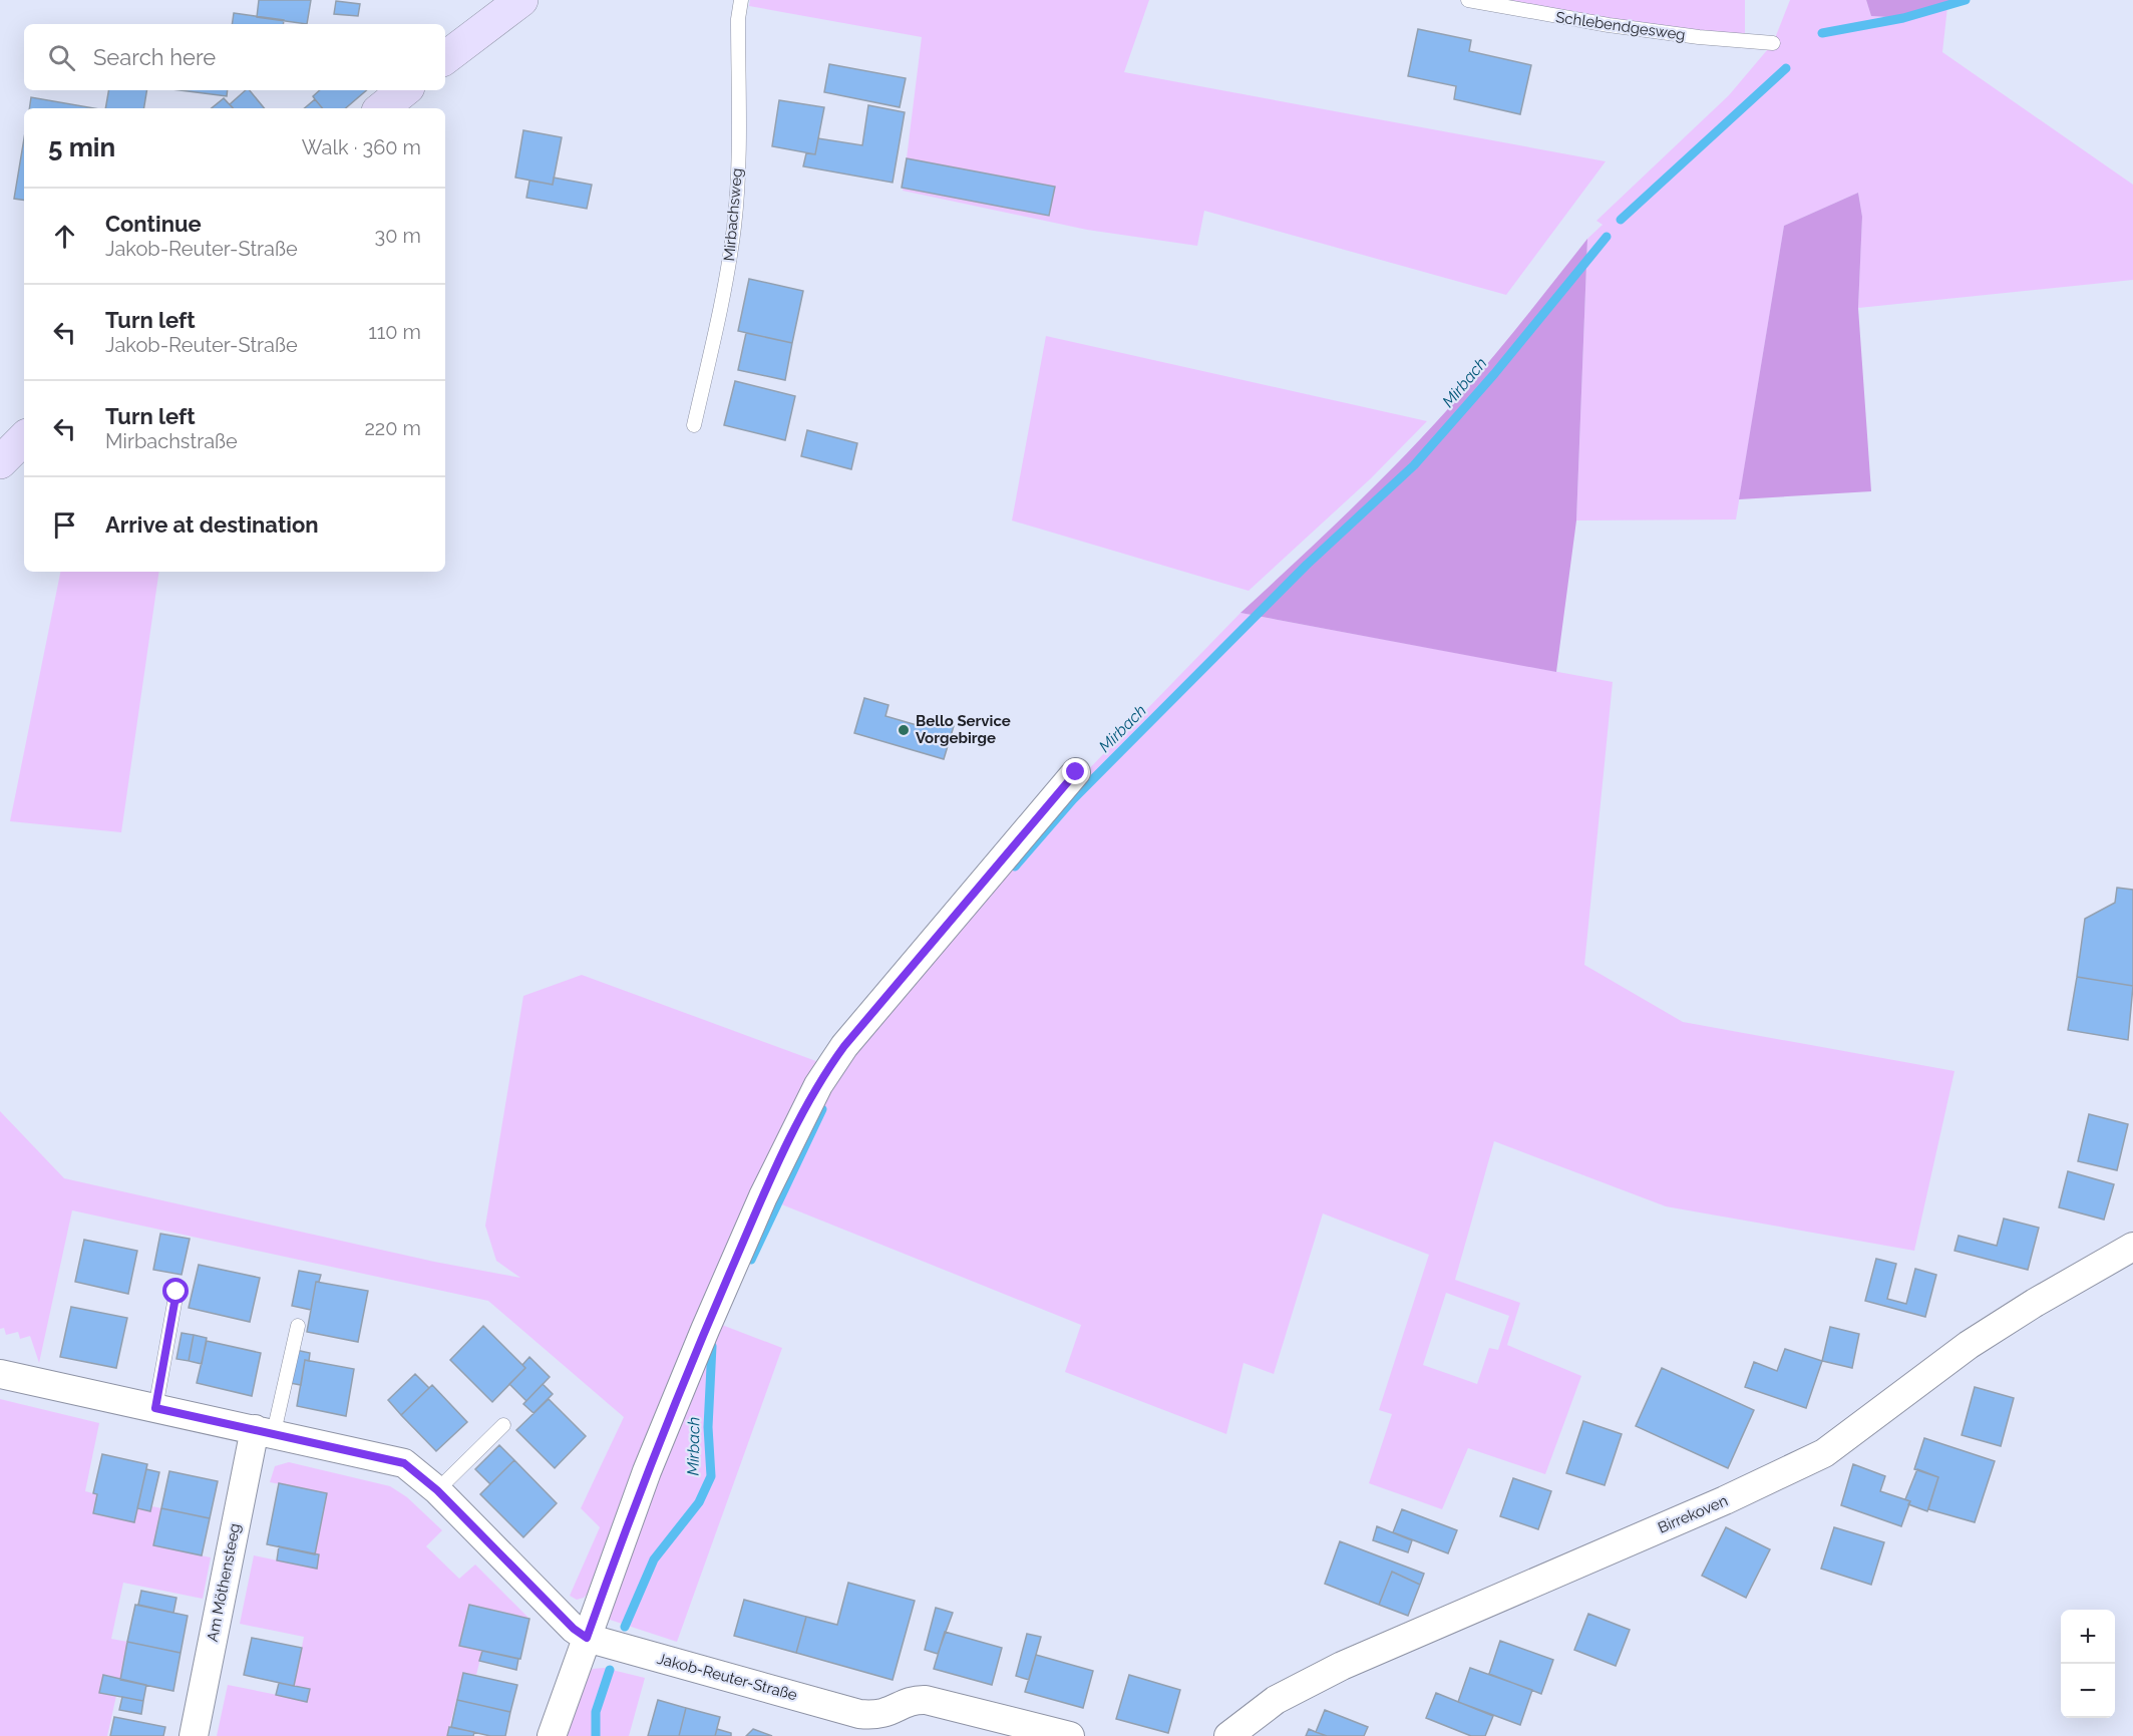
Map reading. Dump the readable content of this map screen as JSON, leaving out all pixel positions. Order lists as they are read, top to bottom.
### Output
{
  "streets": {
    "street": ["Birrekoven", "Am Möthensteeg", "Jakob-Reuter-Straße"],
    "lane": ["Schlebendgesweg", "Mirbachsweg"]
  },
  "crossings": [
    ["Am Möthensteeg", "Jakob-Reuter-Straße"]
  ],
  "water": ["Mirbach"],
  "places": ["Bello Service Vorgebirge"],
  "page": {
    "search": "Search here",
    "heading": ["5 min", "Walk · 360 m"],
    "list": [
      ["Continue", "Jakob-Reuter-Straße", "30 m"],
      ["Turn left", "Jakob-Reuter-Straße", "110 m"],
      ["Turn left", "Mirbachstraße", "220 m"],
      "Arrive at destination"
    ],
    "map_buttons": ["+", "−"]
  }
}
